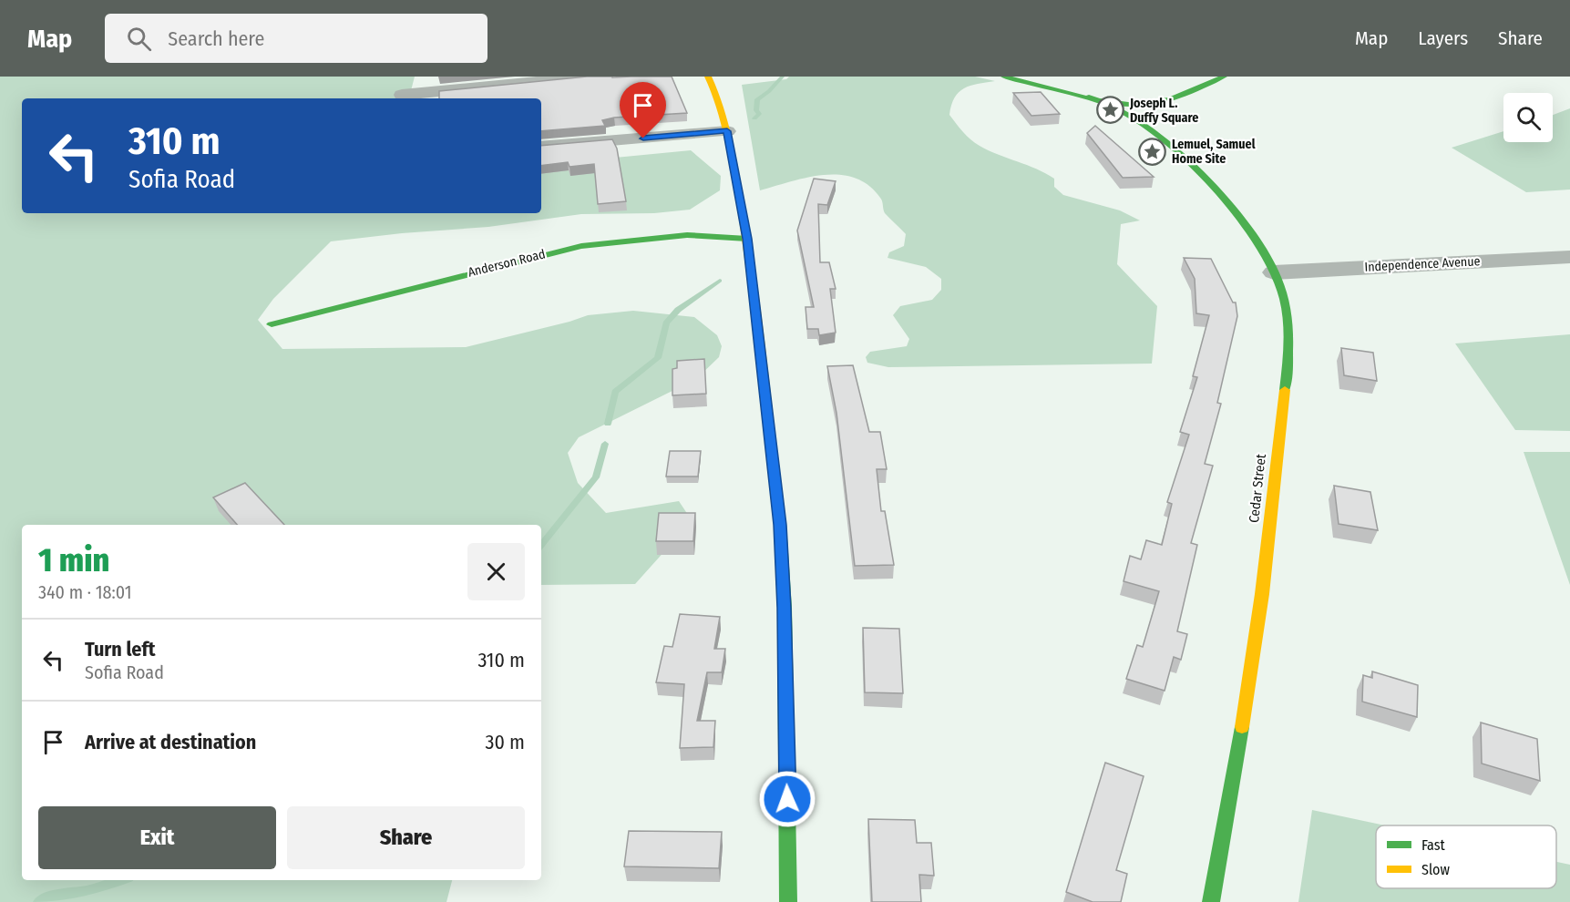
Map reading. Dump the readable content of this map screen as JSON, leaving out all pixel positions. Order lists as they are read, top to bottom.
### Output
{
  "streets": {
    "street": ["Anderson Road", "Independence Avenue", "Cedar Street"]
  },
  "crossings": [
    ["Independence Avenue", "Cedar Street"]
  ],
  "places": {
    "place": ["Joseph L. Duffy Square", "Lemuel, Samuel Home Site"]
  },
  "legend": ["Fast", "Slow"],
  "page": {
    "header": "Map",
    "search": "Search here",
    "nav": ["Map", "Layers", "Share"],
    "turn": ["310 m", "Sofia Road"],
    "heading": ["1 min", "340 m · 18:01"],
    "list": [
      {
        "name": "Turn left",
        "note": "Sofia Road",
        "value": "310 m"
      },
      {
        "name": "Arrive at destination",
        "value": "30 m"
      }
    ],
    "buttons": ["Exit", "Share"]
  }
}
